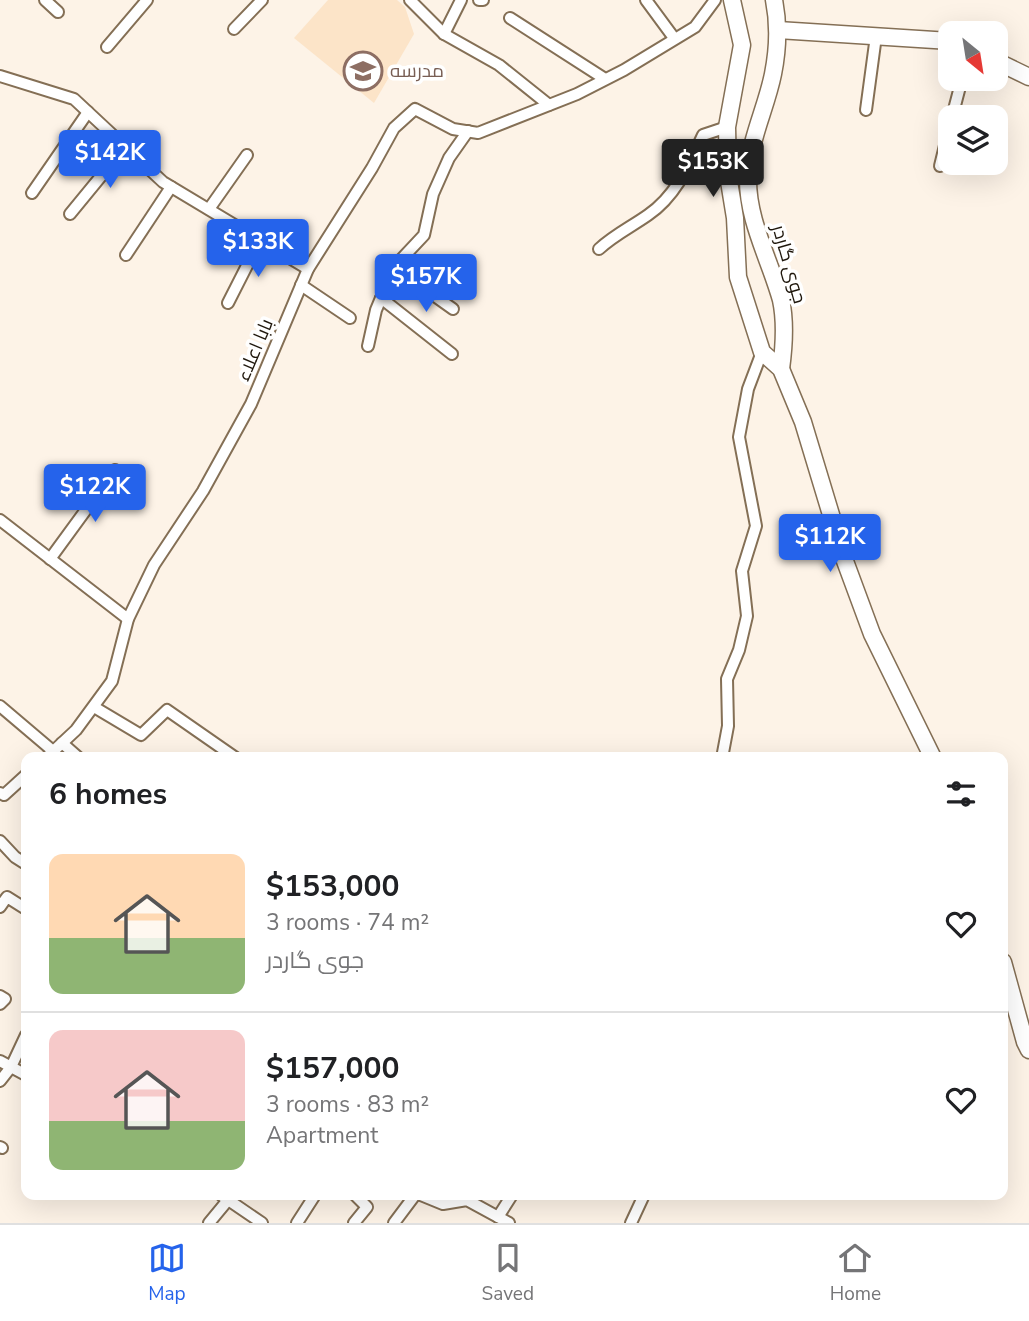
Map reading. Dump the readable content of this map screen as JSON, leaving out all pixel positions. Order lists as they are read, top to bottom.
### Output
{
  "streets": {
    "street": ["جوی گاردر", "بابا اعلاء"]
  },
  "places": {
    "school or university": ["مدرسه"]
  },
  "north": "bottom right",
  "page": {
    "price": [
      "$142K",
      "$153K",
      "$133K",
      "$157K",
      "$122K",
      "$112K"
    ],
    "heading": "6 homes",
    "list": [
      {
        "name": "$153,000",
        "note": "3 rooms · 74 m² · جوی گاردر"
      },
      {
        "name": "$157,000",
        "note": "3 rooms · 83 m² · Apartment"
      }
    ],
    "tabs": ["Map", "Saved", "Home"]
  }
}
